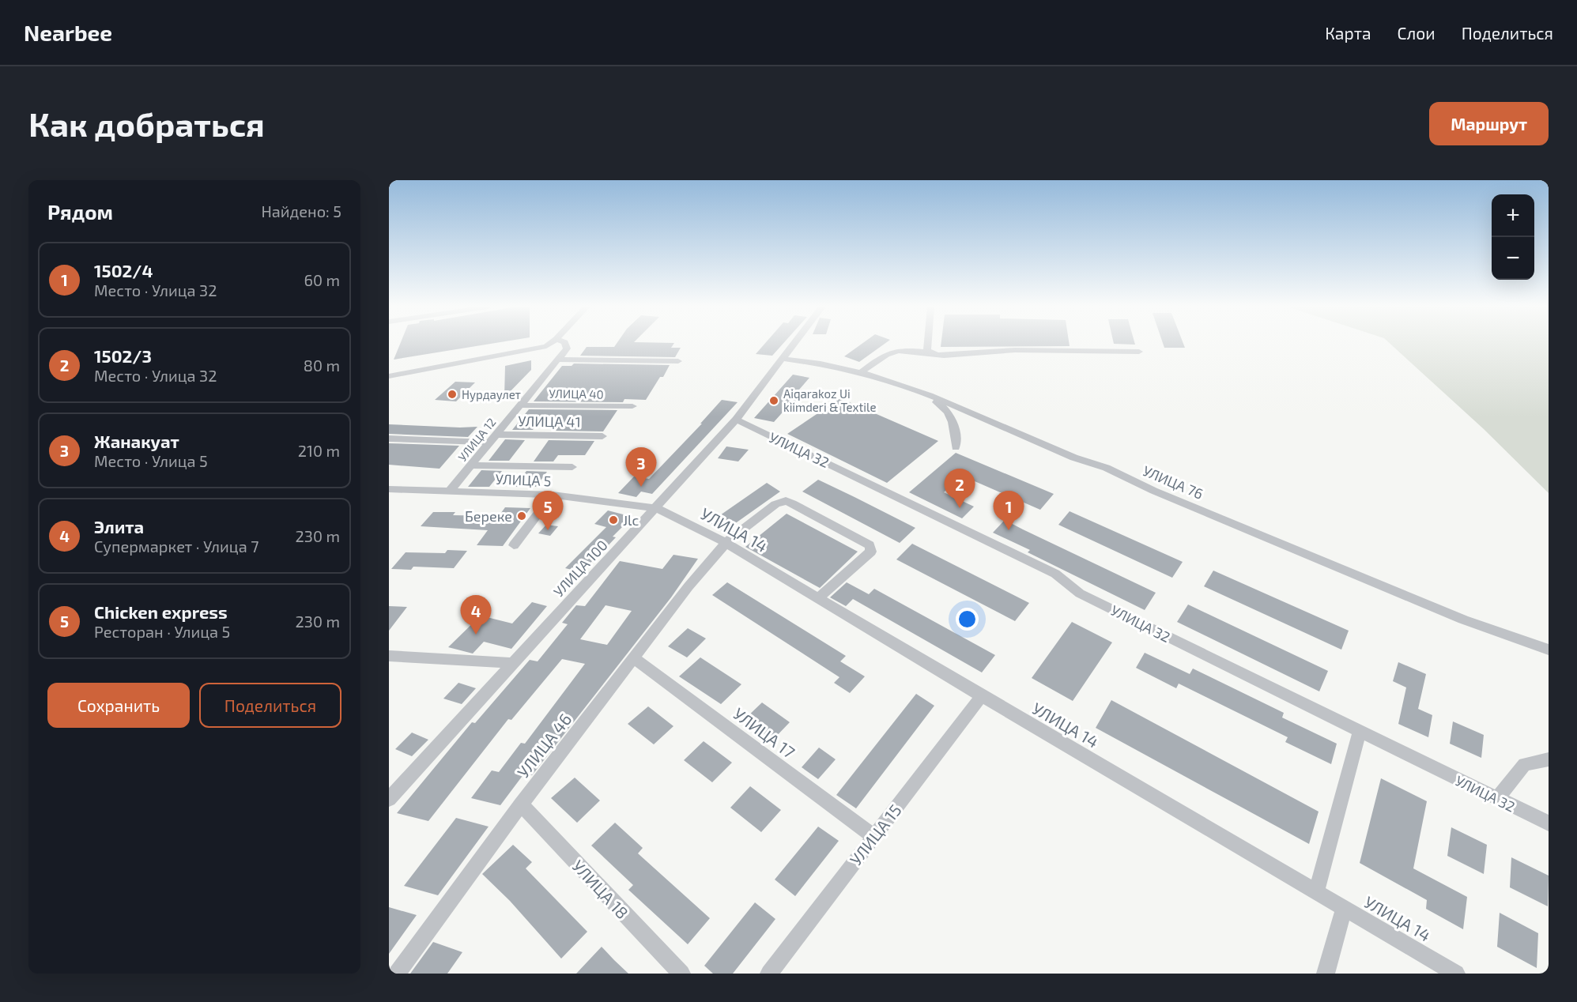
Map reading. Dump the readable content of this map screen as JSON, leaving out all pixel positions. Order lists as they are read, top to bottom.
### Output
{
  "streets": {
    "street": [
      "УЛИЦА 40",
      "УЛИЦА 41",
      "УЛИЦА 12",
      "УЛИЦА 32",
      "УЛИЦА 5",
      "УЛИЦА 76",
      "УЛИЦА 14",
      "УЛИЦА 100",
      "УЛИЦА 17",
      "УЛИЦА 46",
      "УЛИЦА 15",
      "УЛИЦА 18"
    ]
  },
  "crossings": [
    ["УЛИЦА 40", "УЛИЦА 12"],
    ["УЛИЦА 41", "УЛИЦА 12"],
    ["УЛИЦА 12", "УЛИЦА 5"],
    ["УЛИЦА 32", "УЛИЦА 100"],
    ["УЛИЦА 5", "УЛИЦА 14"],
    ["УЛИЦА 5", "УЛИЦА 100"],
    ["УЛИЦА 76", "УЛИЦА 100"],
    ["УЛИЦА 14", "УЛИЦА 100"],
    ["УЛИЦА 14", "УЛИЦА 46"],
    ["УЛИЦА 14", "УЛИЦА 15"],
    ["УЛИЦА 17", "УЛИЦА 46"],
    ["УЛИЦА 17", "УЛИЦА 15"],
    ["УЛИЦА 46", "УЛИЦА 18"]
  ],
  "places": [
    "Нурдаулет",
    "Aiqarakoz Ui kiimderi & Textile",
    "Береке",
    "Jlc"
  ],
  "page": {
    "header": "Nearbee",
    "nav": ["Карта", "Слои", "Поделиться"],
    "buttons": [
      "Маршрут",
      ["Сохранить", "Поделиться"]
    ],
    "title": "Как добраться",
    "heading": ["Рядом", "Найдено: 5"],
    "map_buttons": ["+", "−"],
    "list": [
      {
        "mark": "1",
        "name": "1502/4",
        "note": "Место · Улица 32",
        "value": "60 m"
      },
      {
        "mark": "2",
        "name": "1502/3",
        "note": "Место · Улица 32",
        "value": "80 m"
      },
      {
        "mark": "3",
        "name": "Жанакуат",
        "note": "Место · Улица 5",
        "value": "210 m"
      },
      {
        "mark": "4",
        "name": "Элита",
        "note": "Супермаркет · Улица 7",
        "value": "230 m"
      },
      {
        "mark": "5",
        "name": "Chicken express",
        "note": "Ресторан · Улица 5",
        "value": "230 m"
      }
    ],
    "pins": [
      "3",
      "2",
      "1",
      "5",
      "4"
    ]
  }
}
